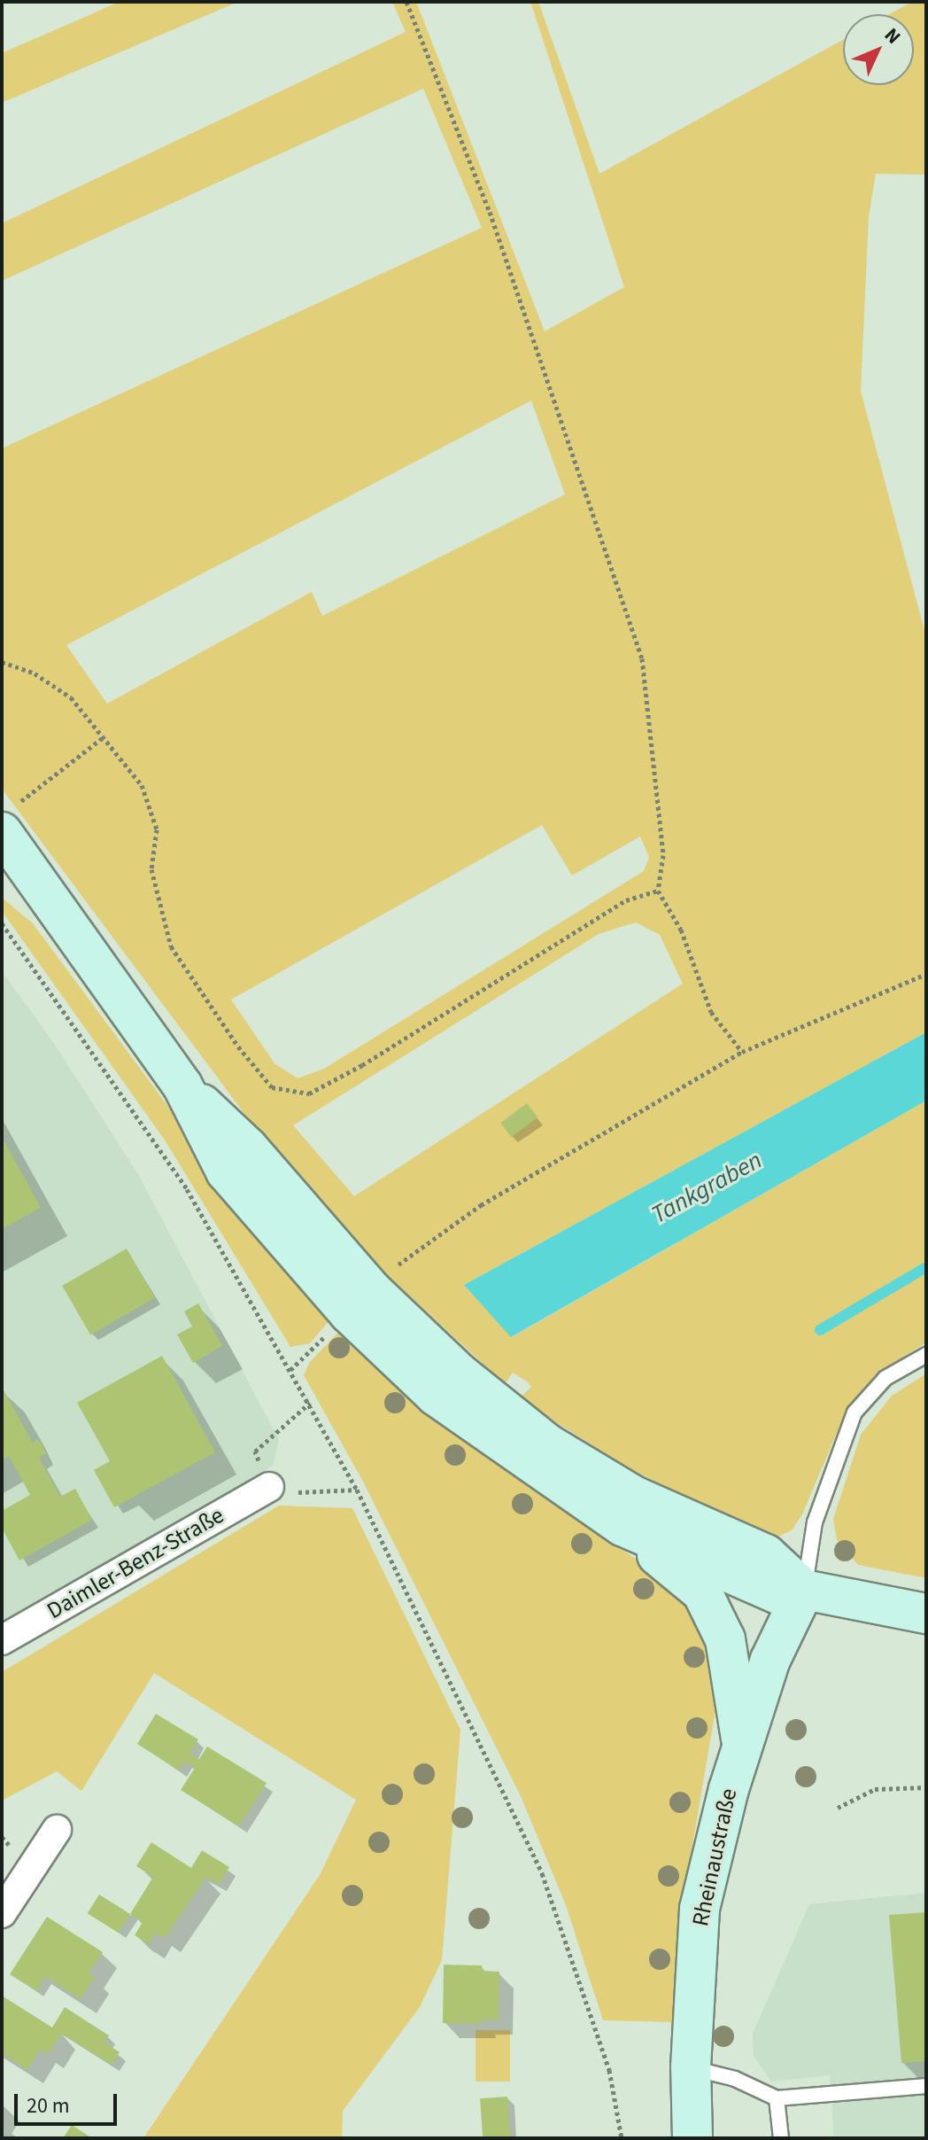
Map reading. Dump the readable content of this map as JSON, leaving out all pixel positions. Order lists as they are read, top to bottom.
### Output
{
  "streets": {
    "main road": ["Rheinaustraße"],
    "street": ["Daimler-Benz-Straße"]
  },
  "water": ["Tankgraben"],
  "scale_bar": "20 m",
  "north": "top right"
}
